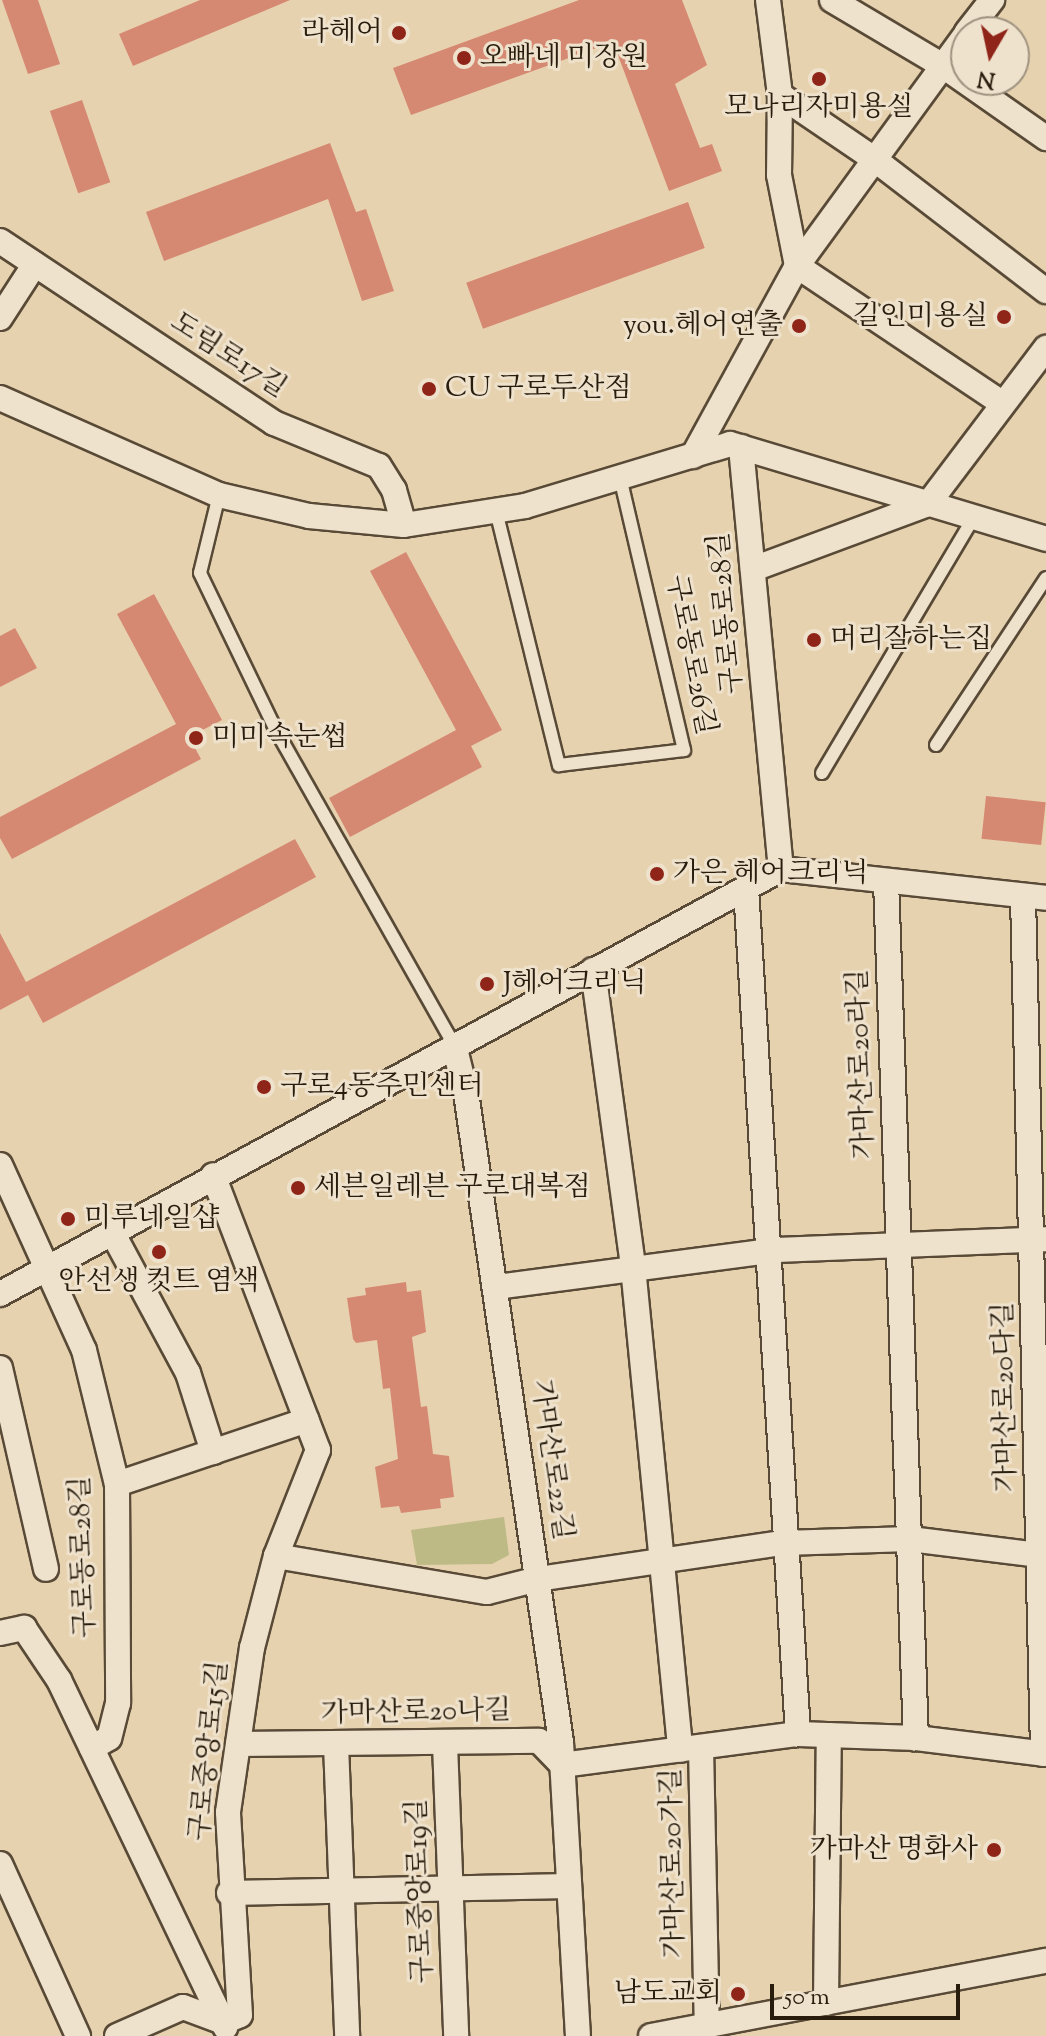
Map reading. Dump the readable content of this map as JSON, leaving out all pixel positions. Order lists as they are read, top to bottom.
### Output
{
  "streets": {
    "street": [
      "도림로17길",
      "구로동로28길",
      "가마산로20라길",
      "가마산로20다길",
      "가마산로22길",
      "가마산로20나길",
      "구로중앙로15길",
      "가마산로20가길",
      "구로중앙로19길"
    ],
    "lane": ["구로동로26길"]
  },
  "crossings": [
    ["가마산로22길", "가마산로20나길"],
    ["가마산로20나길", "구로중앙로15길"],
    ["가마산로20나길", "구로중앙로19길"]
  ],
  "places": [
    "라헤어",
    "오빠네 미장원",
    "모나리자미용실",
    "길인미용실",
    "you.헤어연출",
    "CU 구로두산점",
    "머리잘하는집",
    "미미속눈썹",
    "가은 헤어크리닉",
    "J헤어크리닉",
    "구로4동주민센터",
    "세븐일레븐 구로대복점",
    "미루네일샵",
    "안선생 컷트 염색",
    "가마산 명화사",
    "남도교회"
  ],
  "scale_bar": "50 m",
  "north": "bottom"
}
